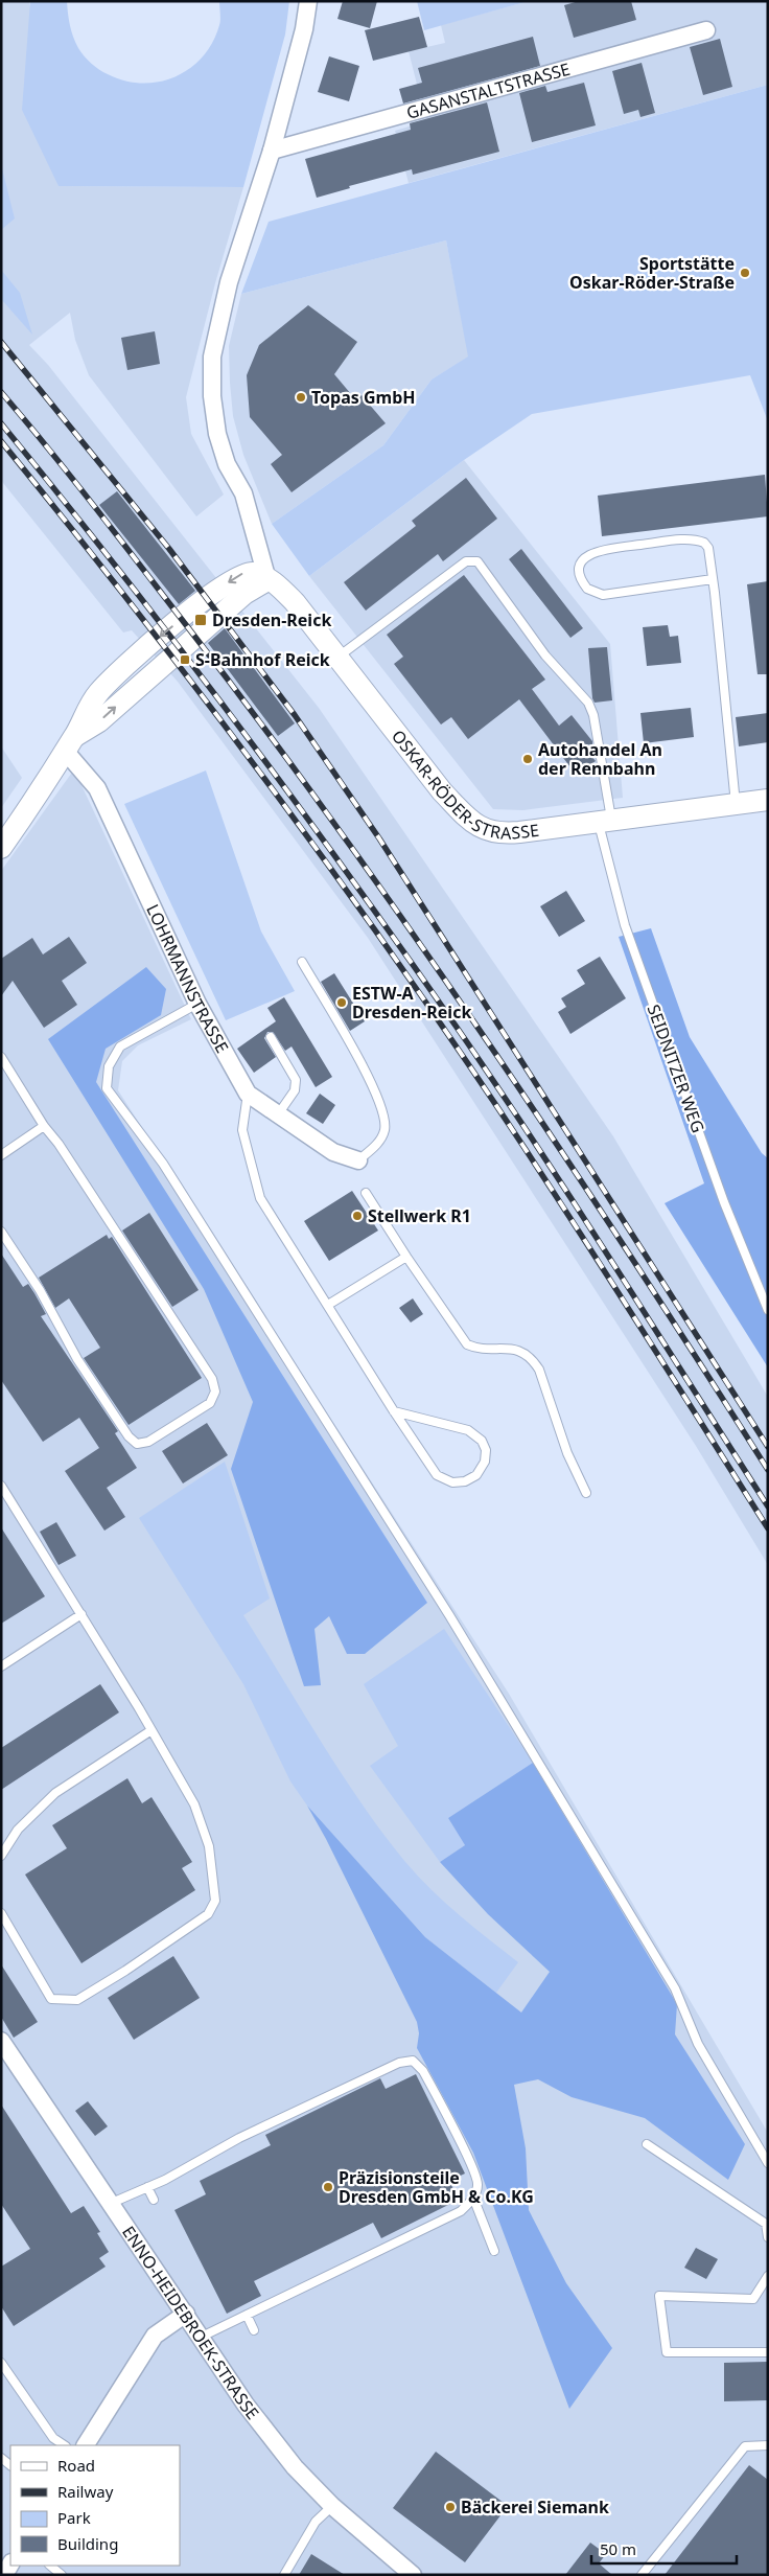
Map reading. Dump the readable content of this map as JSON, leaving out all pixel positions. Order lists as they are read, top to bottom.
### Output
{
  "streets": {
    "street": [
      "GASANSTALTSTRASSE",
      "OSKAR-RÖDER-STRASSE",
      "LOHRMANNSTRASSE",
      "ENNO-HEIDEBROEK-STRASSE"
    ],
    "lane": ["SEIDNITZER WEG"]
  },
  "crossings": [
    ["OSKAR-RÖDER-STRASSE", "SEIDNITZER WEG"]
  ],
  "places": {
    "other": [
      "Sportstätte Oskar-Röder-Straße",
      "Topas GmbH",
      "Autohandel An der Rennbahn",
      "ESTW-A Dresden-Reick",
      "Stellwerk R1",
      "Präzisionsteile Dresden GmbH & Co.KG",
      "Bäckerei Siemank"
    ],
    "transit": ["Dresden-Reick", "S-Bahnhof Reick"]
  },
  "legend": [
    "Road",
    "Railway",
    "Park",
    "Building"
  ],
  "scale_bar": "50 m"
}
